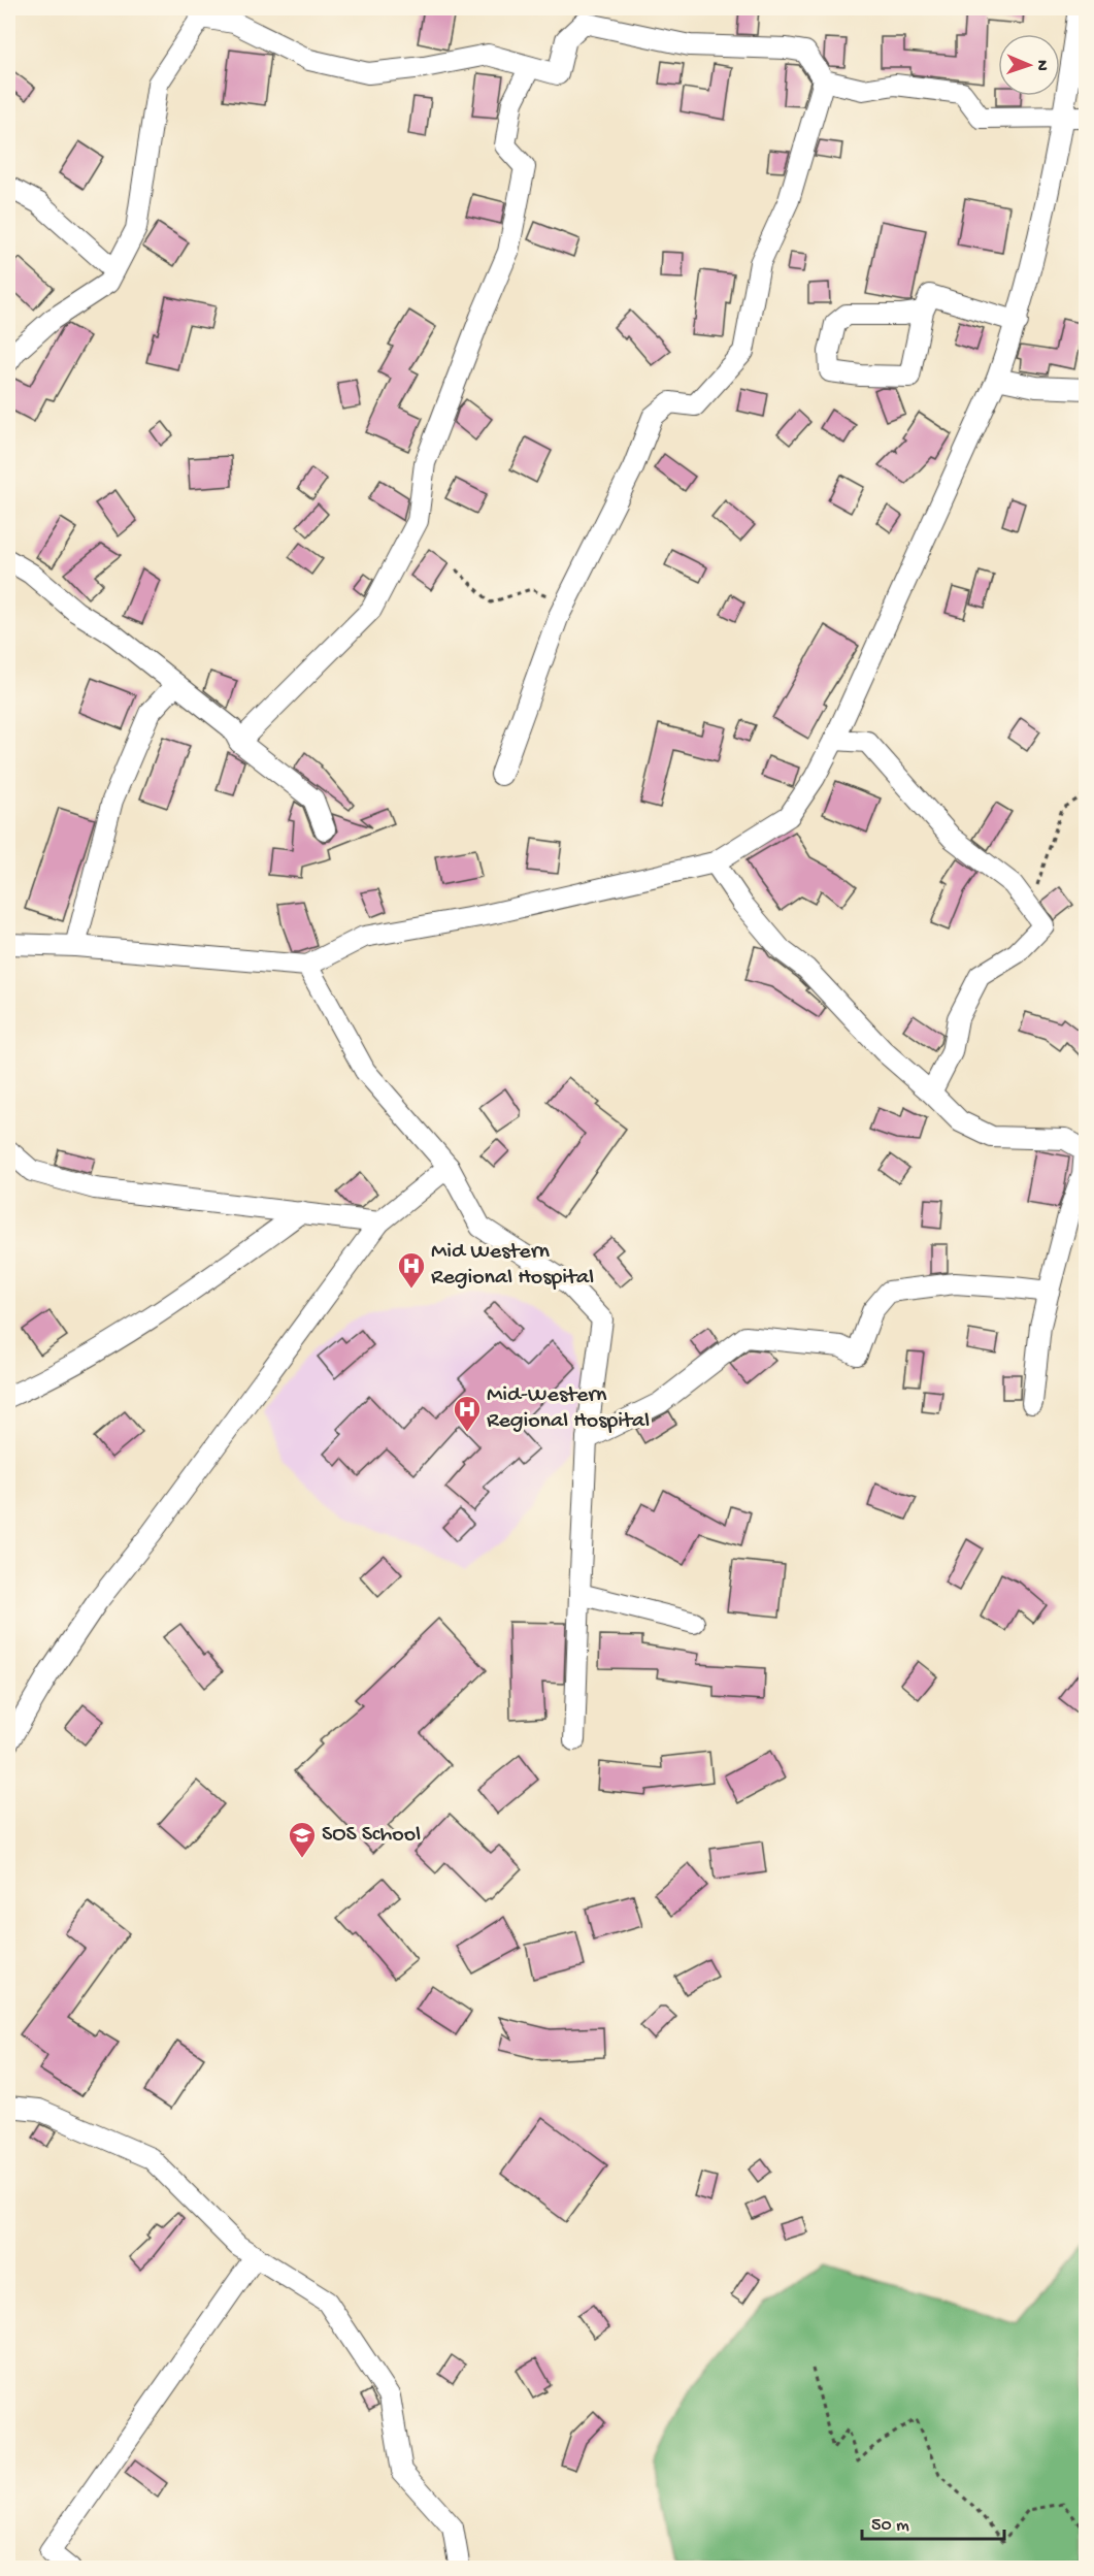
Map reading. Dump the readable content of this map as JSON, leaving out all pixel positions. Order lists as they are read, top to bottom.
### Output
{
  "places": {
    "hospital": ["Mid Western Regional Hospital", "Mid-Western Regional Hospital"],
    "school or university": ["SOS School"]
  },
  "scale_bar": "50 m",
  "north": "right"
}
